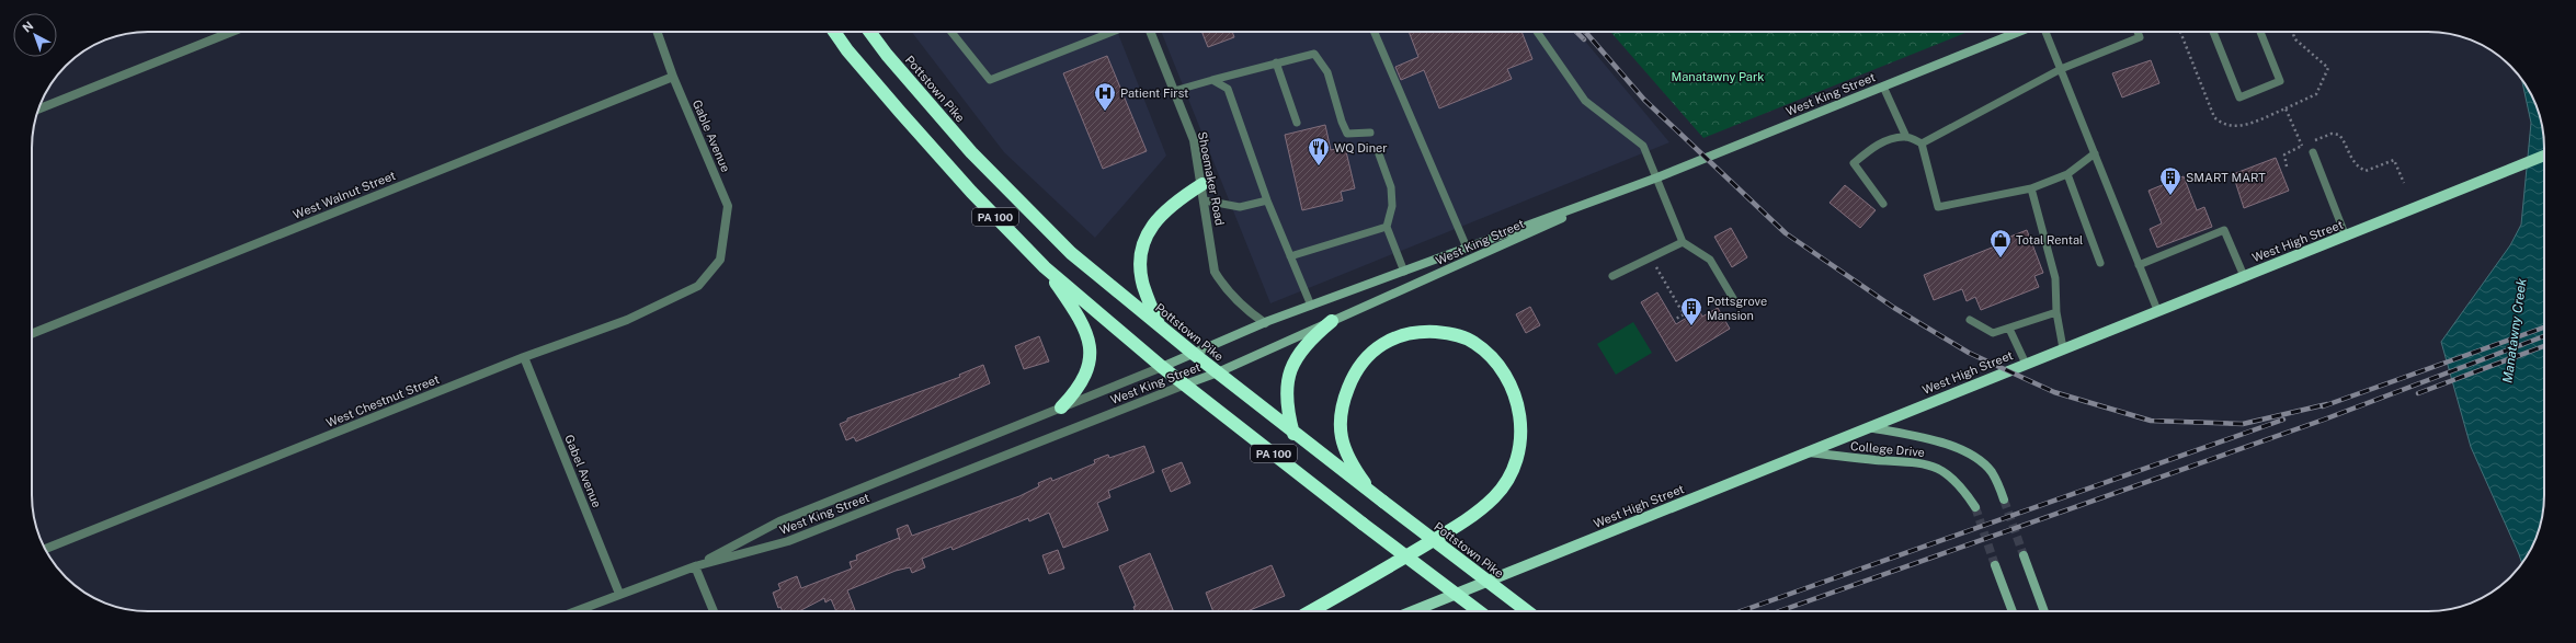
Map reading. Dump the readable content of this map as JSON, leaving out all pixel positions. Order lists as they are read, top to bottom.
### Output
{
  "streets": {
    "highway": ["Pottstown Pike", "PA 100"],
    "main road": ["West King Street", "West High Street", "College Drive"],
    "street": [
      "Gable Avenue",
      "Shoemaker Road",
      "West Walnut Street",
      "West Chestnut Street",
      "Gabel Avenue"
    ]
  },
  "crossings": [
    ["Pottstown Pike", "West King Street"],
    ["West King Street", "Shoemaker Road"],
    ["West King Street", "PA 100"],
    ["West King Street", "Gabel Avenue"],
    ["Gable Avenue", "West Walnut Street"],
    ["Gable Avenue", "West Chestnut Street"],
    ["West High Street", "College Drive"],
    ["West Chestnut Street", "Gabel Avenue"]
  ],
  "water": ["Manatawny Creek"],
  "parks": ["Manatawny Park"],
  "places": {
    "hospital": ["Patient First"],
    "restaurant": ["WQ Diner"],
    "building": ["SMART MART", "Pottsgrove Mansion"],
    "shop": ["Total Rental"]
  },
  "north": "top left"
}
